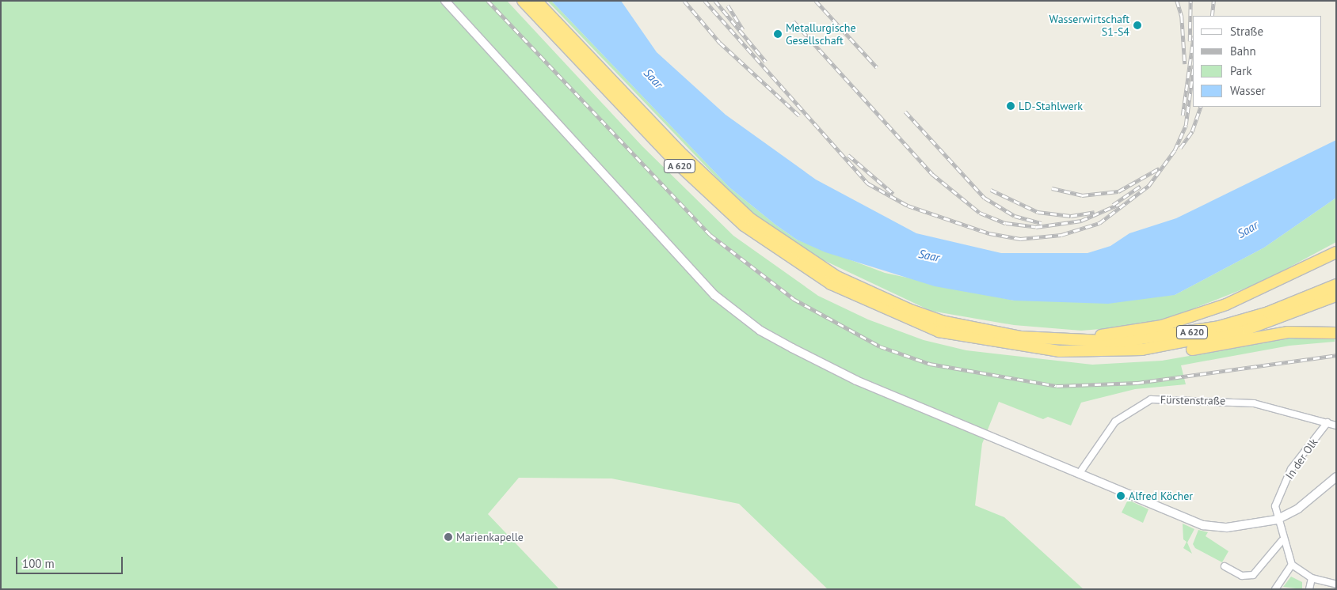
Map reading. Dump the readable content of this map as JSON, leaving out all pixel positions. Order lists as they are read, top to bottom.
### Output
{
  "streets": {
    "highway": ["A 620"],
    "street": ["Fürstenstraße", "In der Olk"]
  },
  "crossings": [
    ["Fürstenstraße", "In der Olk"]
  ],
  "water": ["Saar"],
  "places": [
    "Wasserwirtschaft S1-S4",
    "Metallurgische Gesellschaft",
    "LD-Stahlwerk",
    "Alfred Köcher",
    "Marienkapelle"
  ],
  "legend": [
    "Straße",
    "Bahn",
    "Park",
    "Wasser"
  ],
  "scale_bar": "100 m"
}
